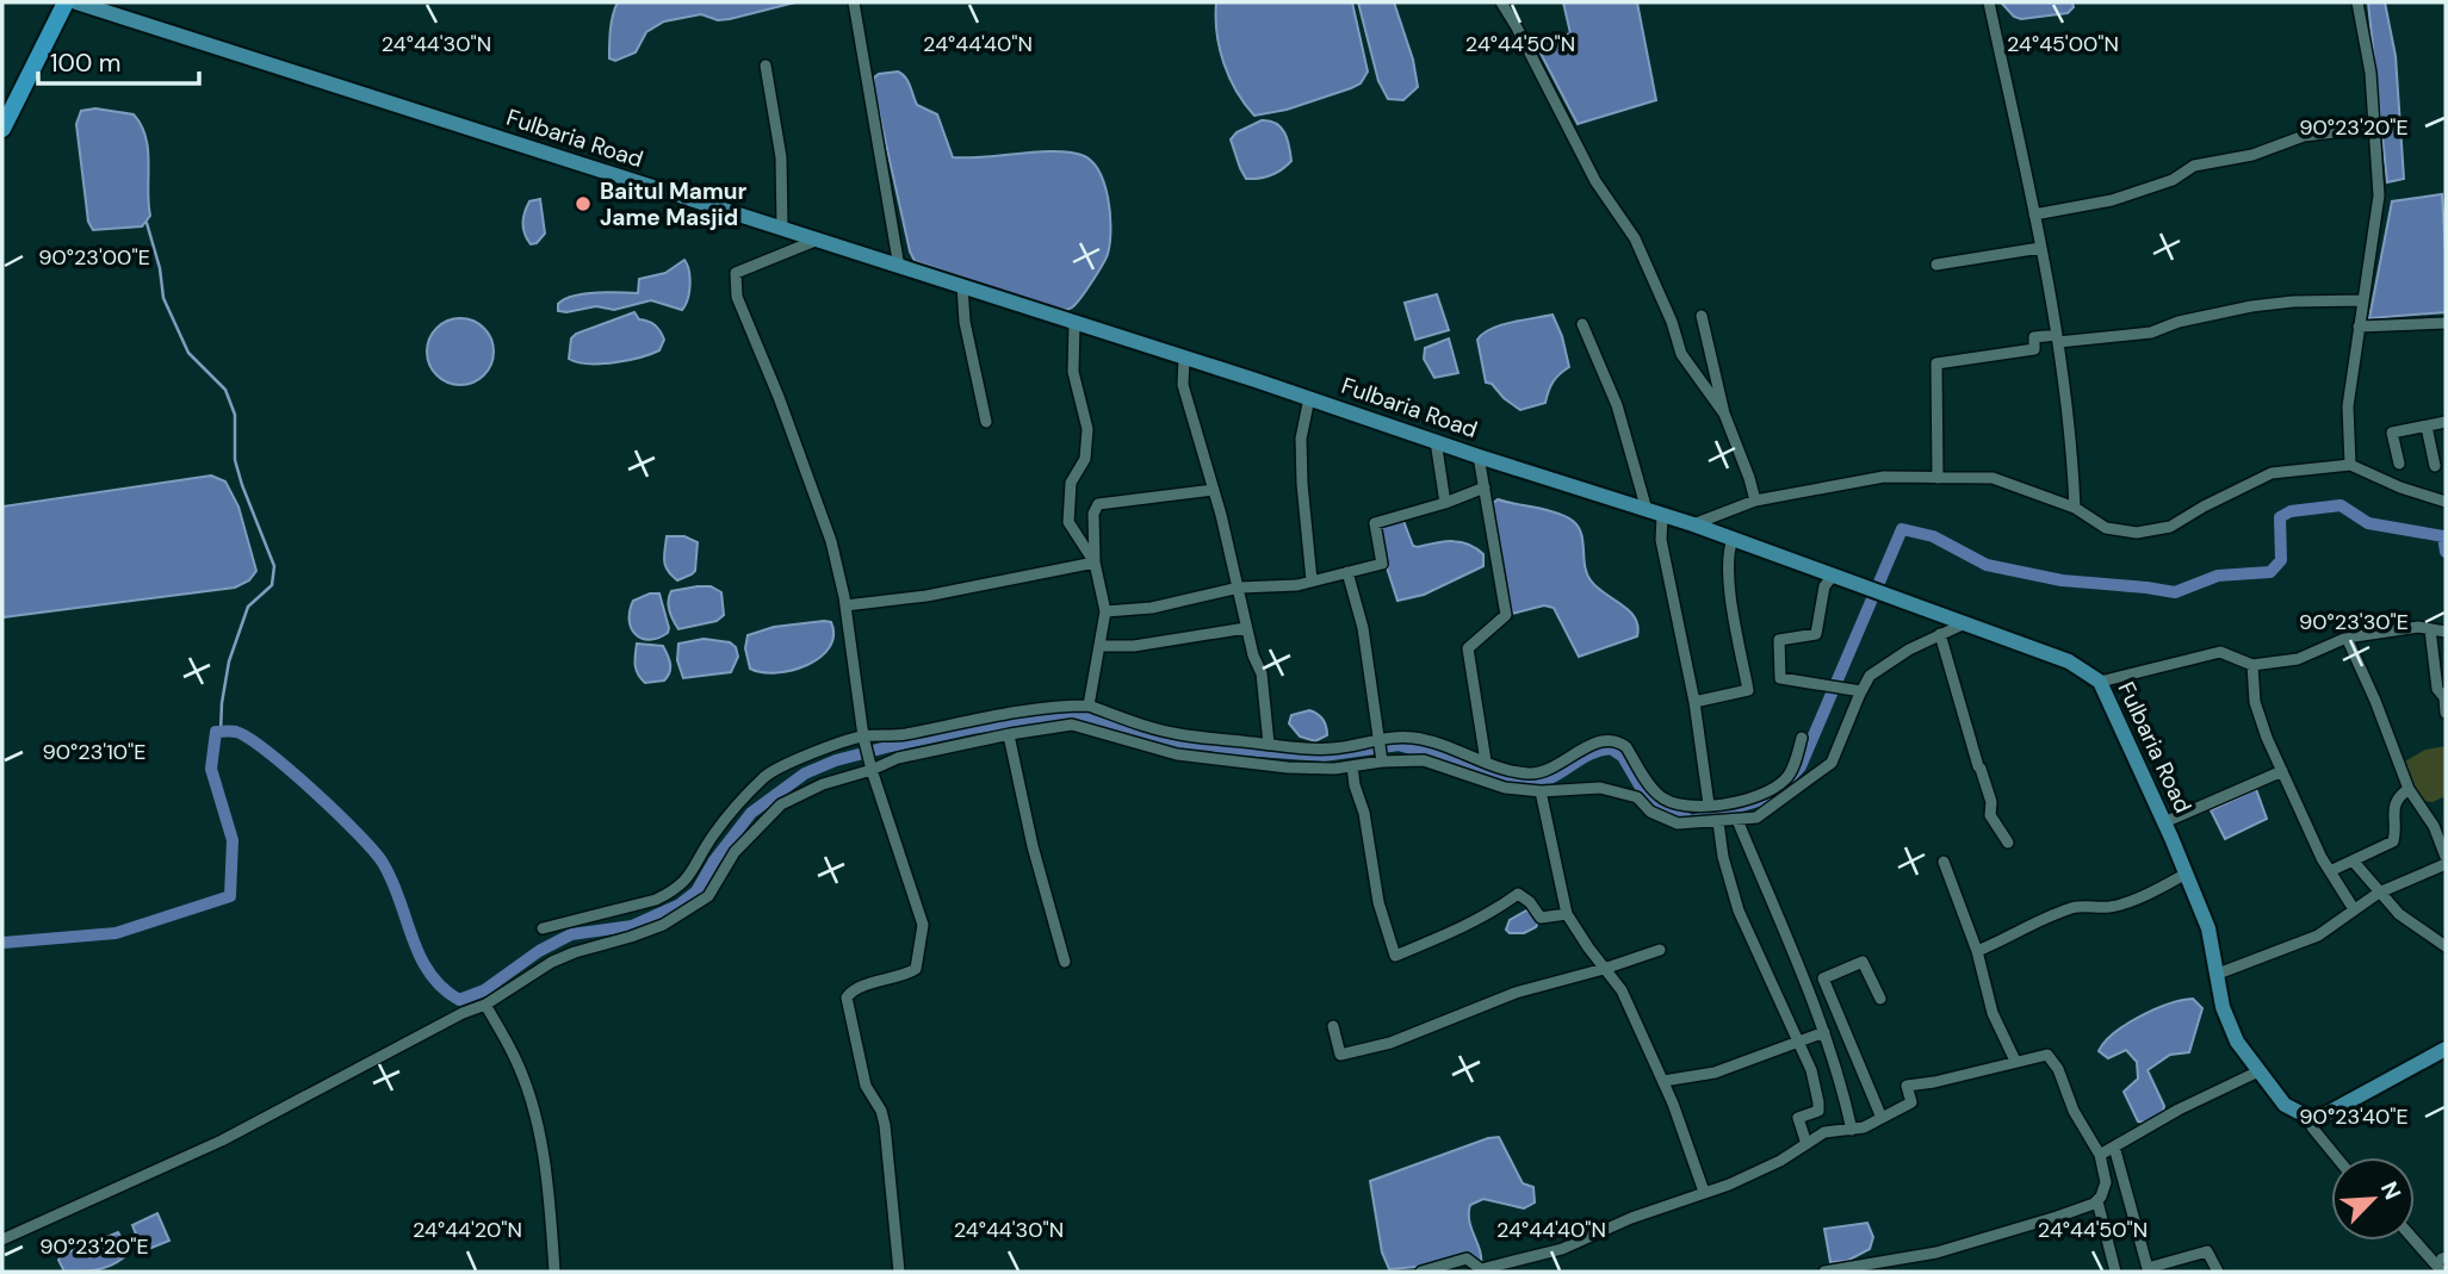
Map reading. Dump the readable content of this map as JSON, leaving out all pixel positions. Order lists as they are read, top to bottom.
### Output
{
  "streets": {
    "main road": ["Fulbaria Road"]
  },
  "places": ["Baitul Mamur Jame Masjid"],
  "scale_bar": "100 m",
  "north": "top right",
  "coordinates": [
    "24°44'30\"N",
    "24°44'40\"N",
    "24°44'50\"N",
    "24°45'00\"N",
    "90°23'20\"E",
    "90°23'00\"E",
    "90°23'30\"E",
    "90°23'10\"E",
    "90°23'40\"E",
    "24°44'20\"N"
  ]
}
